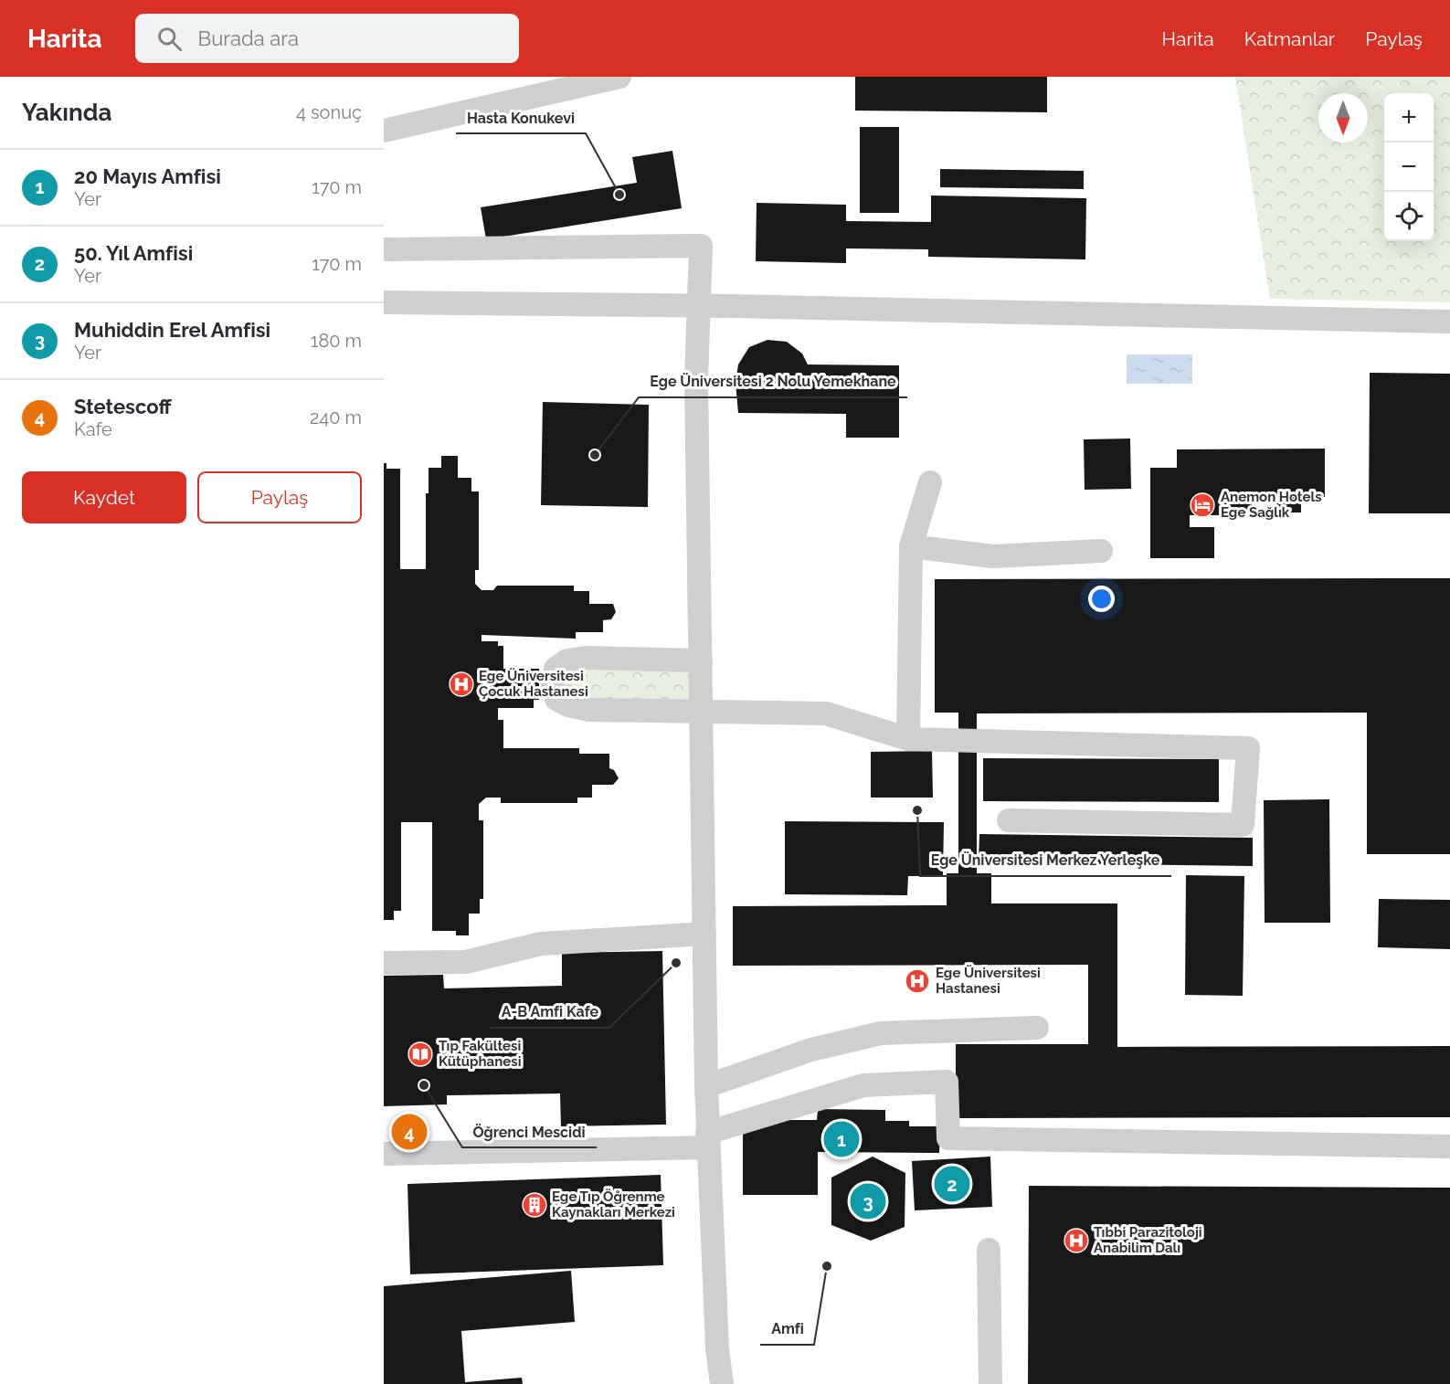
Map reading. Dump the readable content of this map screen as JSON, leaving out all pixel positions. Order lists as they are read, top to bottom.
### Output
{
  "places": {
    "other": [
      "Hasta Konukevi",
      "Ege Üniversitesi 2 Nolu Yemekhane",
      "Ege Üniversitesi Merkez Yerleşke",
      "A-B Amfi Kafe",
      "Öğrenci Mescidi",
      "Amfi"
    ],
    "hotel": ["Anemon Hotels Ege Sağlık"],
    "hospital": ["Ege Üniversitesi Çocuk Hastanesi", "Ege Üniversitesi Hastanesi", "Tıbbi Parazitoloji Anabilim Dalı"],
    "library": ["Tıp Fakültesi Kütüphanesi"],
    "building": ["Ege Tıp Öğrenme Kaynakları Merkezi"]
  },
  "north": "bottom",
  "page": {
    "header": "Harita",
    "search": "Burada ara",
    "nav": ["Harita", "Katmanlar", "Paylaş"],
    "heading": ["Yakında", "4 sonuç"],
    "map_buttons": ["+", "−"],
    "list": [
      {
        "mark": "1",
        "name": "20 Mayıs Amfisi",
        "note": "Yer",
        "value": "170 m"
      },
      {
        "mark": "2",
        "name": "50. Yıl Amfisi",
        "note": "Yer",
        "value": "170 m"
      },
      {
        "mark": "3",
        "name": "Muhiddin Erel Amfisi",
        "note": "Yer",
        "value": "180 m"
      },
      {
        "mark": "4",
        "name": "Stetescoff",
        "note": "Kafe",
        "value": "240 m"
      }
    ],
    "buttons": ["Kaydet", "Paylaş"],
    "pins": [
      "4",
      "1",
      "2",
      "3"
    ]
  }
}
